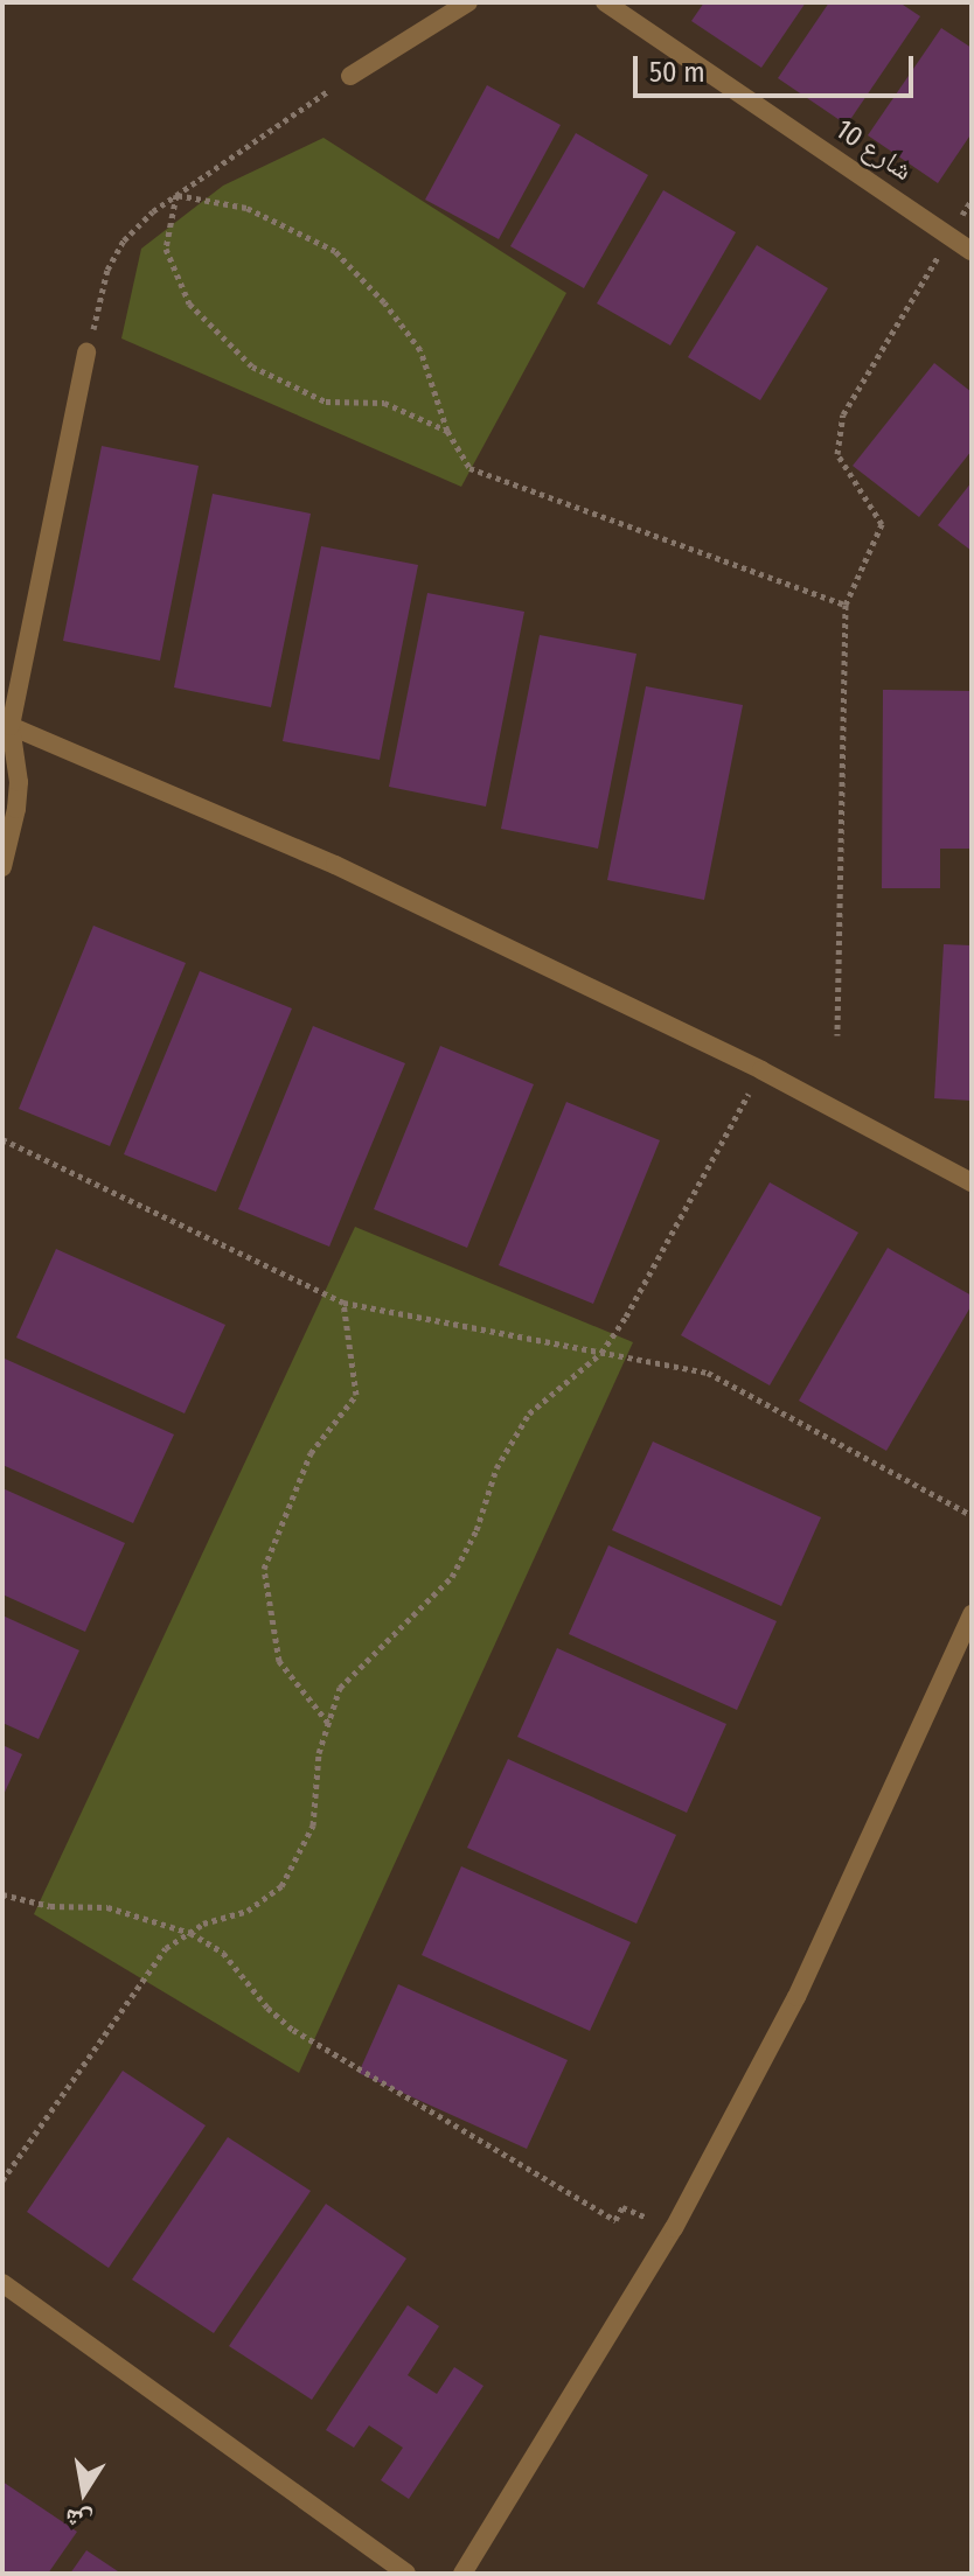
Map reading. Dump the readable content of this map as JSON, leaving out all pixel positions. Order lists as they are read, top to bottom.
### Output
{
  "streets": {
    "street": ["شارع 10"]
  },
  "scale_bar": "50 m",
  "north": "bottom"
}
